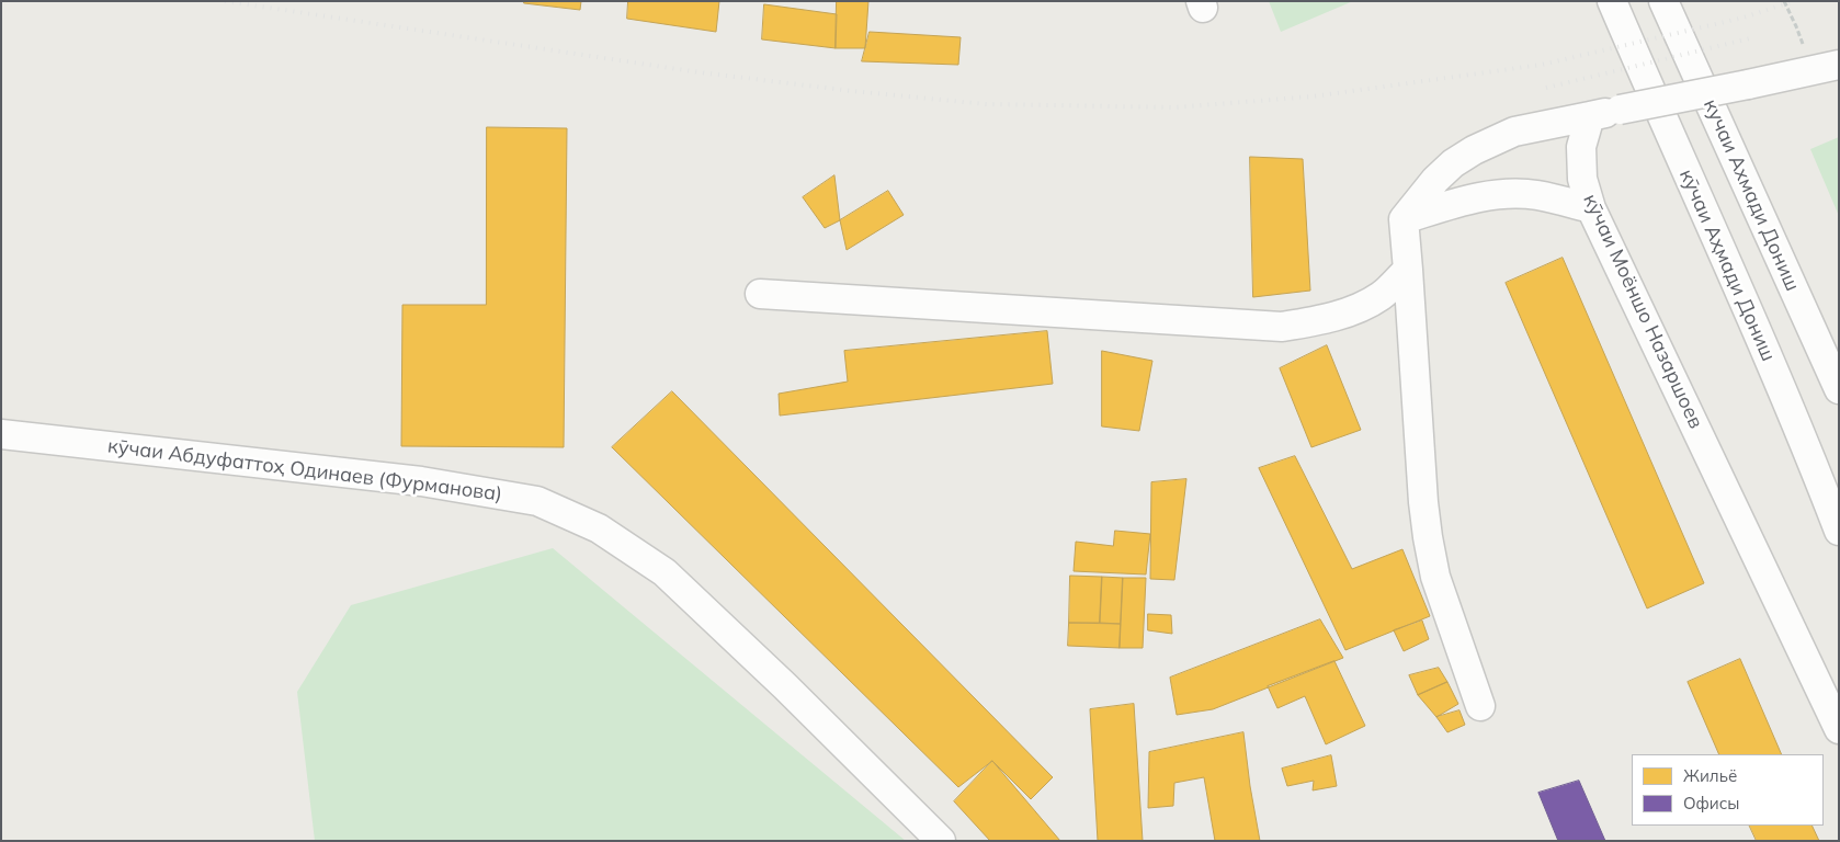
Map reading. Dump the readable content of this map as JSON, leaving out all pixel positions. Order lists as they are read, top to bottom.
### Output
{
  "streets": {
    "street": [
      "кучаи Ахмади Дониш",
      "кӯчаи Аҳмади Дониш",
      "кӯчаи Моёншо Назаршоев",
      "кӯчаи Абдуфаттоҳ Одинаев (Фурманова)"
    ]
  },
  "legend": ["Жильё", "Офисы"]
}
